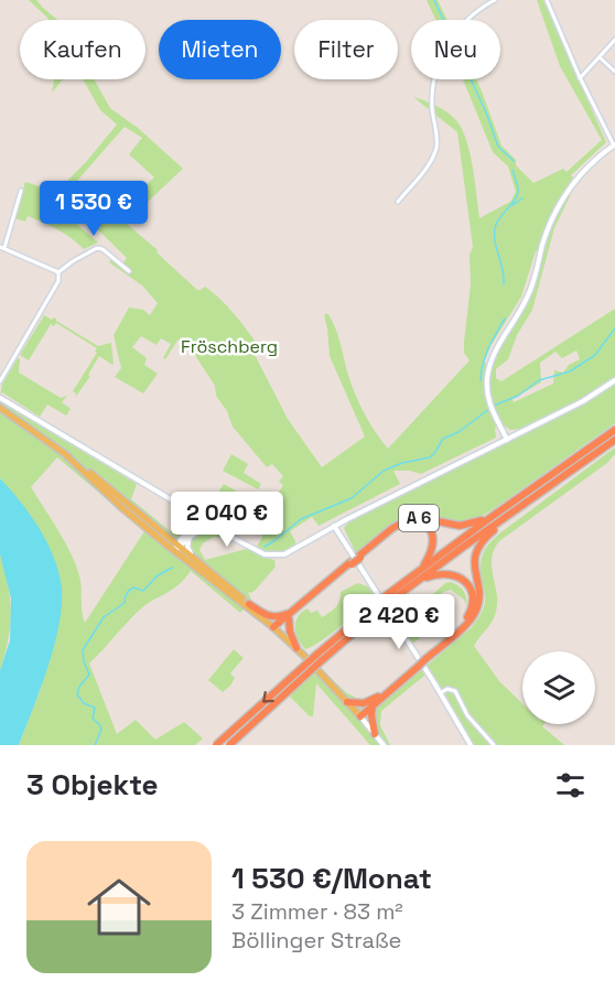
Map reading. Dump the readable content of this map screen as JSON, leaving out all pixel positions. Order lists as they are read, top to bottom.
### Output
{
  "streets": {
    "highway": ["A 6"]
  },
  "parks": ["Fröschberg"],
  "page": {
    "chip": [
      "Kaufen",
      "Mieten",
      "Filter",
      "Neu"
    ],
    "price": ["1 530 €", "2 040 €", "2 420 €"],
    "heading": "3 Objekte",
    "list": [
      {
        "name": "1 530 €/Monat",
        "note": "3 Zimmer · 83 m² · Böllinger Straße"
      }
    ]
  }
}
